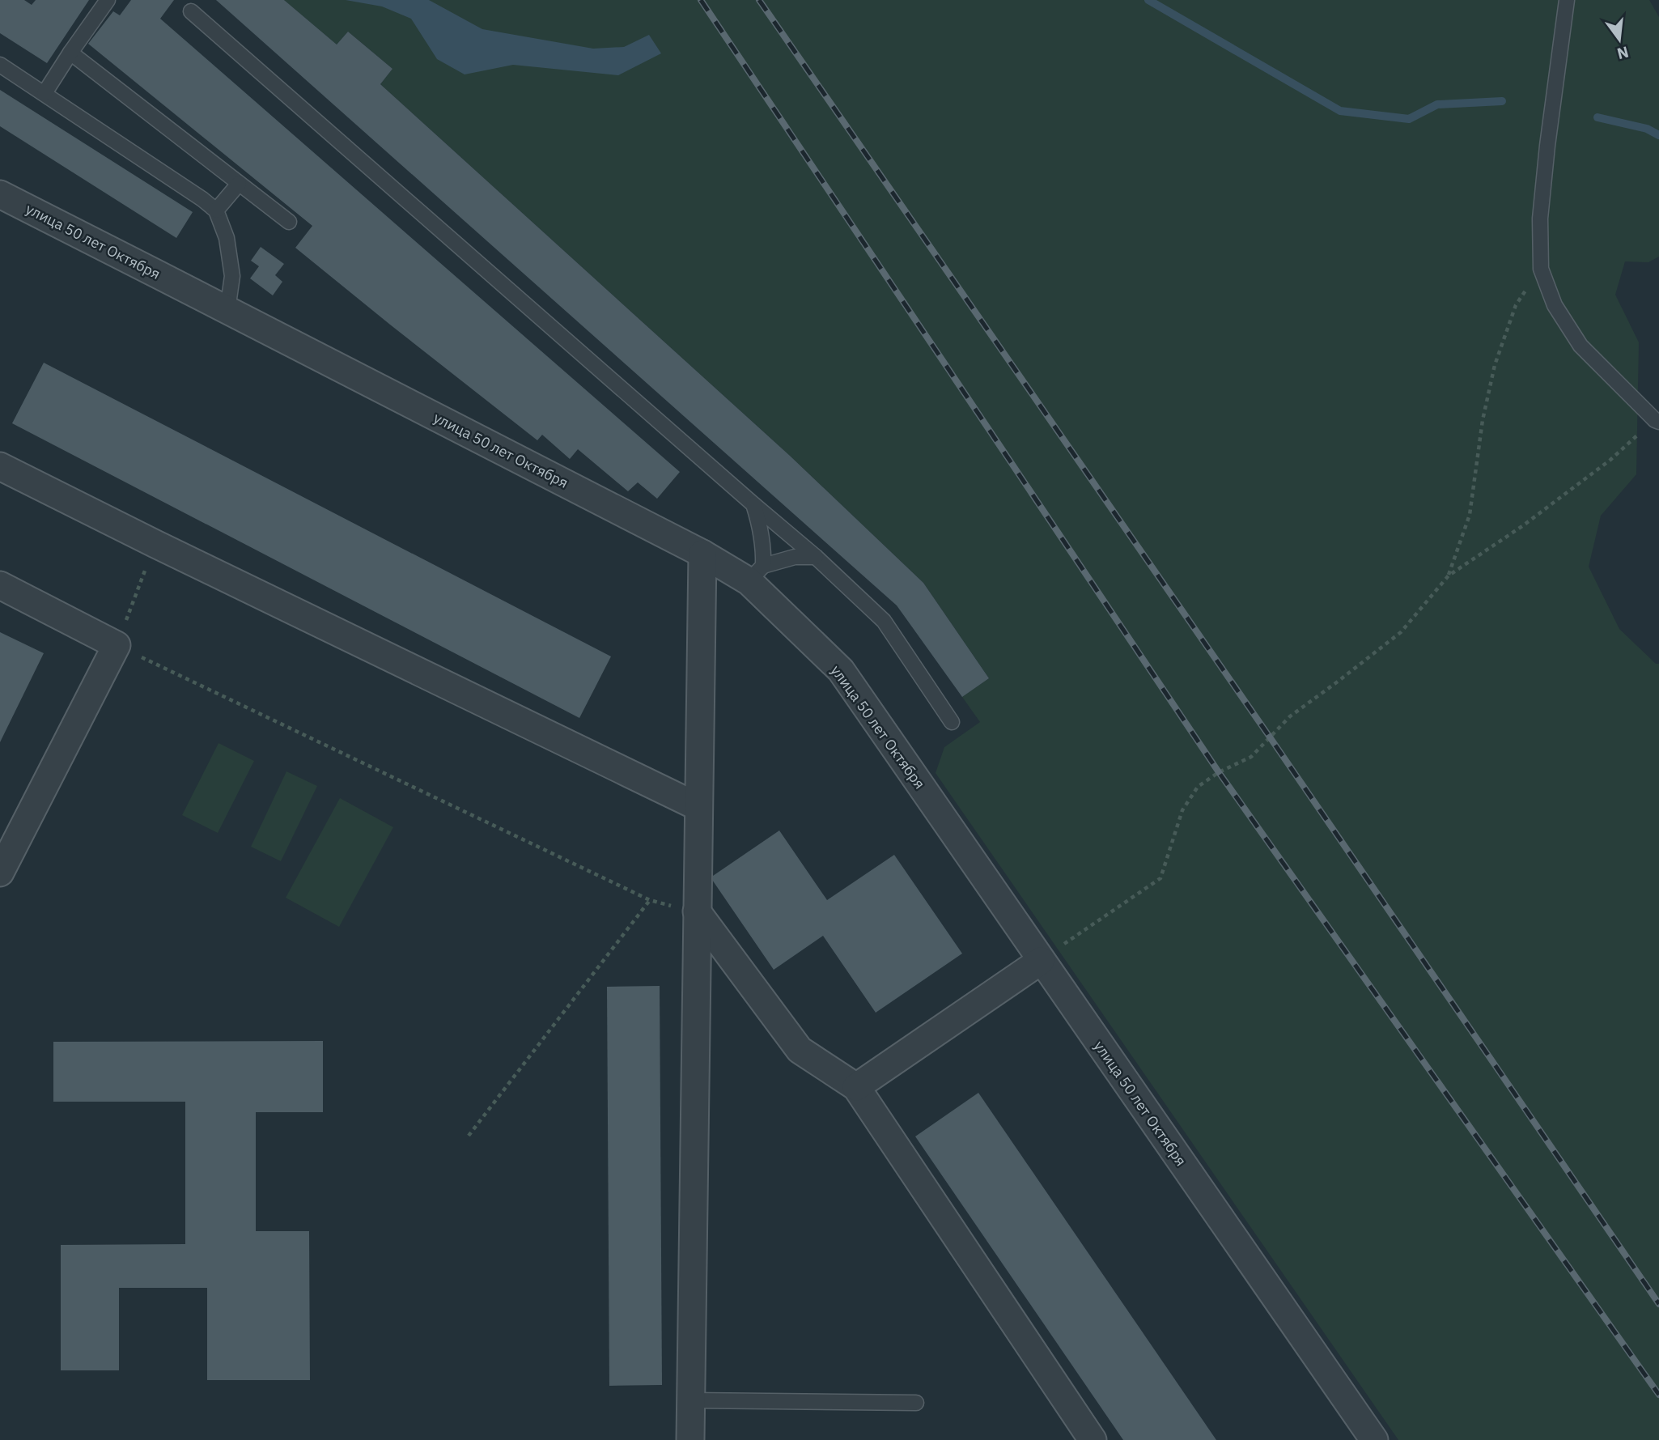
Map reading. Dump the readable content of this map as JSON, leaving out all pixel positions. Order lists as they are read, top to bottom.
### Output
{
  "streets": {
    "street": ["улица 50 лет Октября"]
  },
  "north": "bottom"
}
